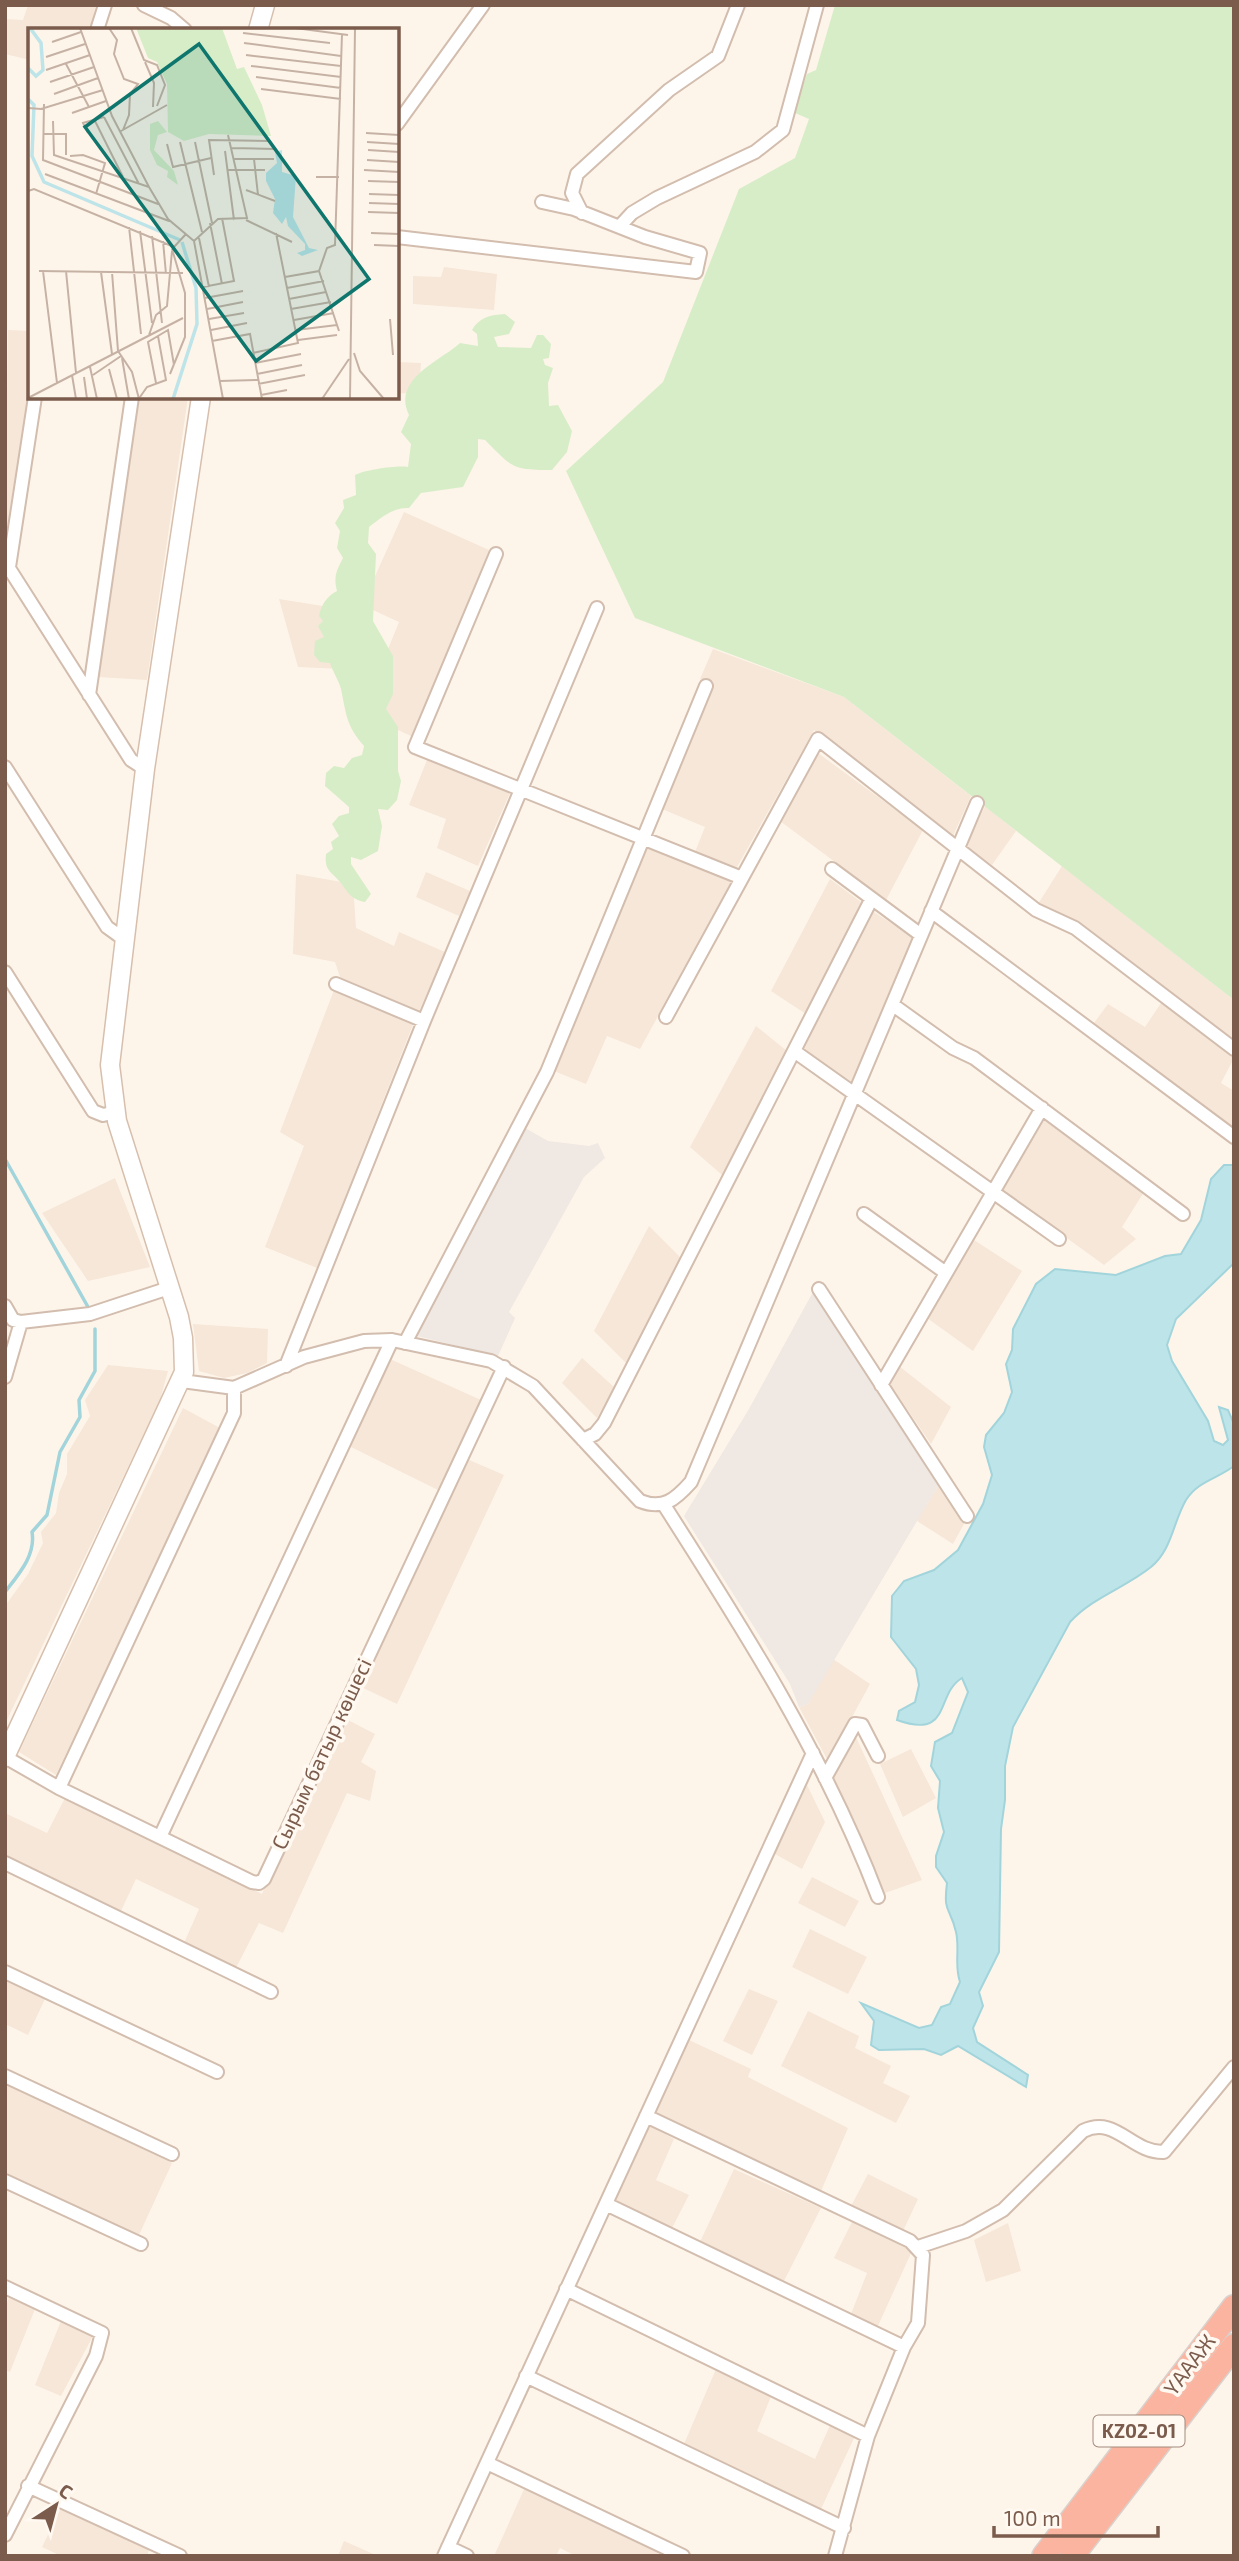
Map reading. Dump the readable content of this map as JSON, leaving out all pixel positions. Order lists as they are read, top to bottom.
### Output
{
  "streets": {
    "highway": ["ҮАААЖ", "KZ02-01"],
    "street": ["Сырым батыр көшесі"]
  },
  "scale_bar": "100 m",
  "north": "top right"
}
